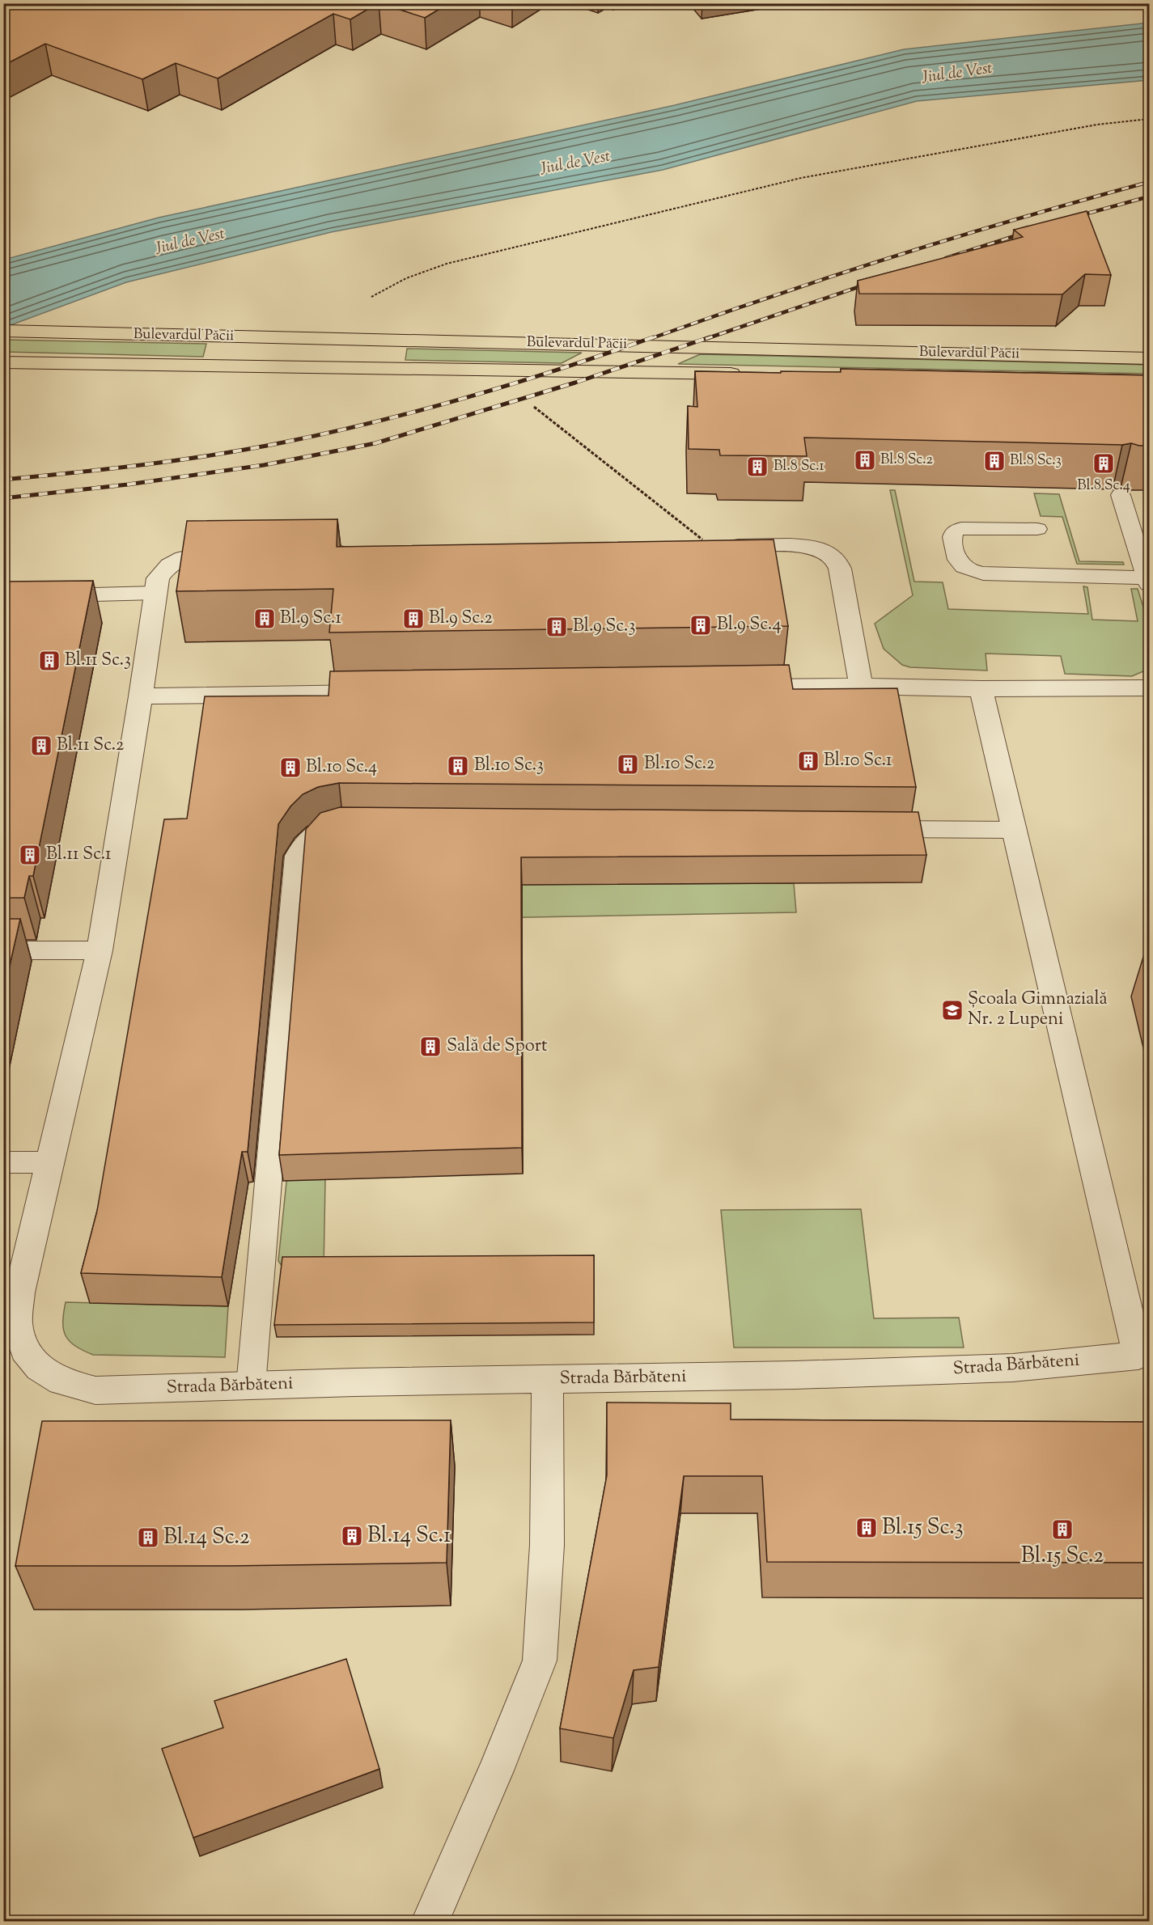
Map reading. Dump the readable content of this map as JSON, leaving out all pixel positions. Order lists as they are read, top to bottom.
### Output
{
  "streets": {
    "main road": ["Bulevardul Păcii"],
    "street": ["Strada Bărbăteni"]
  },
  "water": ["Jiul de Vest"],
  "places": {
    "building": [
      "Bl.8 Sc.2",
      "Bl.8 Sc.3",
      "Bl.8 Sc.4",
      "Bl.8 Sc.1",
      "Bl.9 Sc.1",
      "Bl.9 Sc.2",
      "Bl.9 Sc.4",
      "Bl.9 Sc.3",
      "Bl.11 Sc.3",
      "Bl.11 Sc.2",
      "Bl.10 Sc.1",
      "Bl.10 Sc.2",
      "Bl.10 Sc.3",
      "Bl.10 Sc.4",
      "Bl.11 Sc.1",
      "Sală de Sport",
      "Bl.15 Sc.3",
      "Bl.15 Sc.2",
      "Bl.14 Sc.1",
      "Bl.14 Sc.2"
    ],
    "school or university": ["Şcoala Gimnazială Nr. 2 Lupeni"]
  }
}
